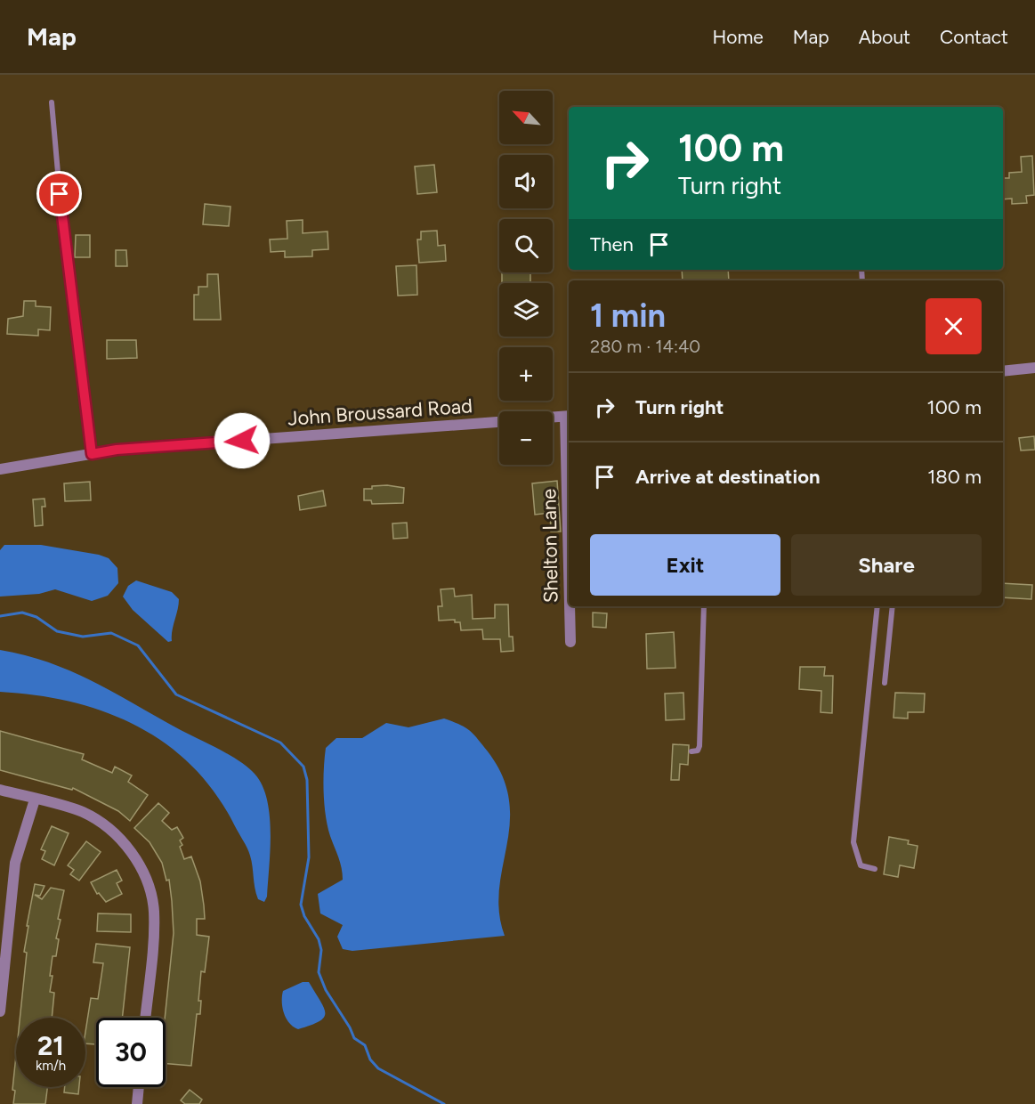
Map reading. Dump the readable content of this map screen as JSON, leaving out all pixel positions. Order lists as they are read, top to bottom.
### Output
{
  "streets": {
    "street": ["John Broussard Road", "Shelton Lane"]
  },
  "crossings": [
    ["John Broussard Road", "Shelton Lane"]
  ],
  "north": "top left",
  "page": {
    "header": "Map",
    "nav": [
      "Home",
      "Map",
      "About",
      "Contact"
    ],
    "map_buttons": ["+", "−"],
    "turn": ["100 m", "Turn right"],
    "then": "Then",
    "heading": ["1 min", "280 m · 14:40"],
    "list": [
      {
        "name": "Turn right",
        "value": "100 m"
      },
      {
        "name": "Arrive at destination",
        "value": "180 m"
      }
    ],
    "buttons": ["Exit", "Share"],
    "speed": "21 km/h",
    "limit": "30"
  }
}
